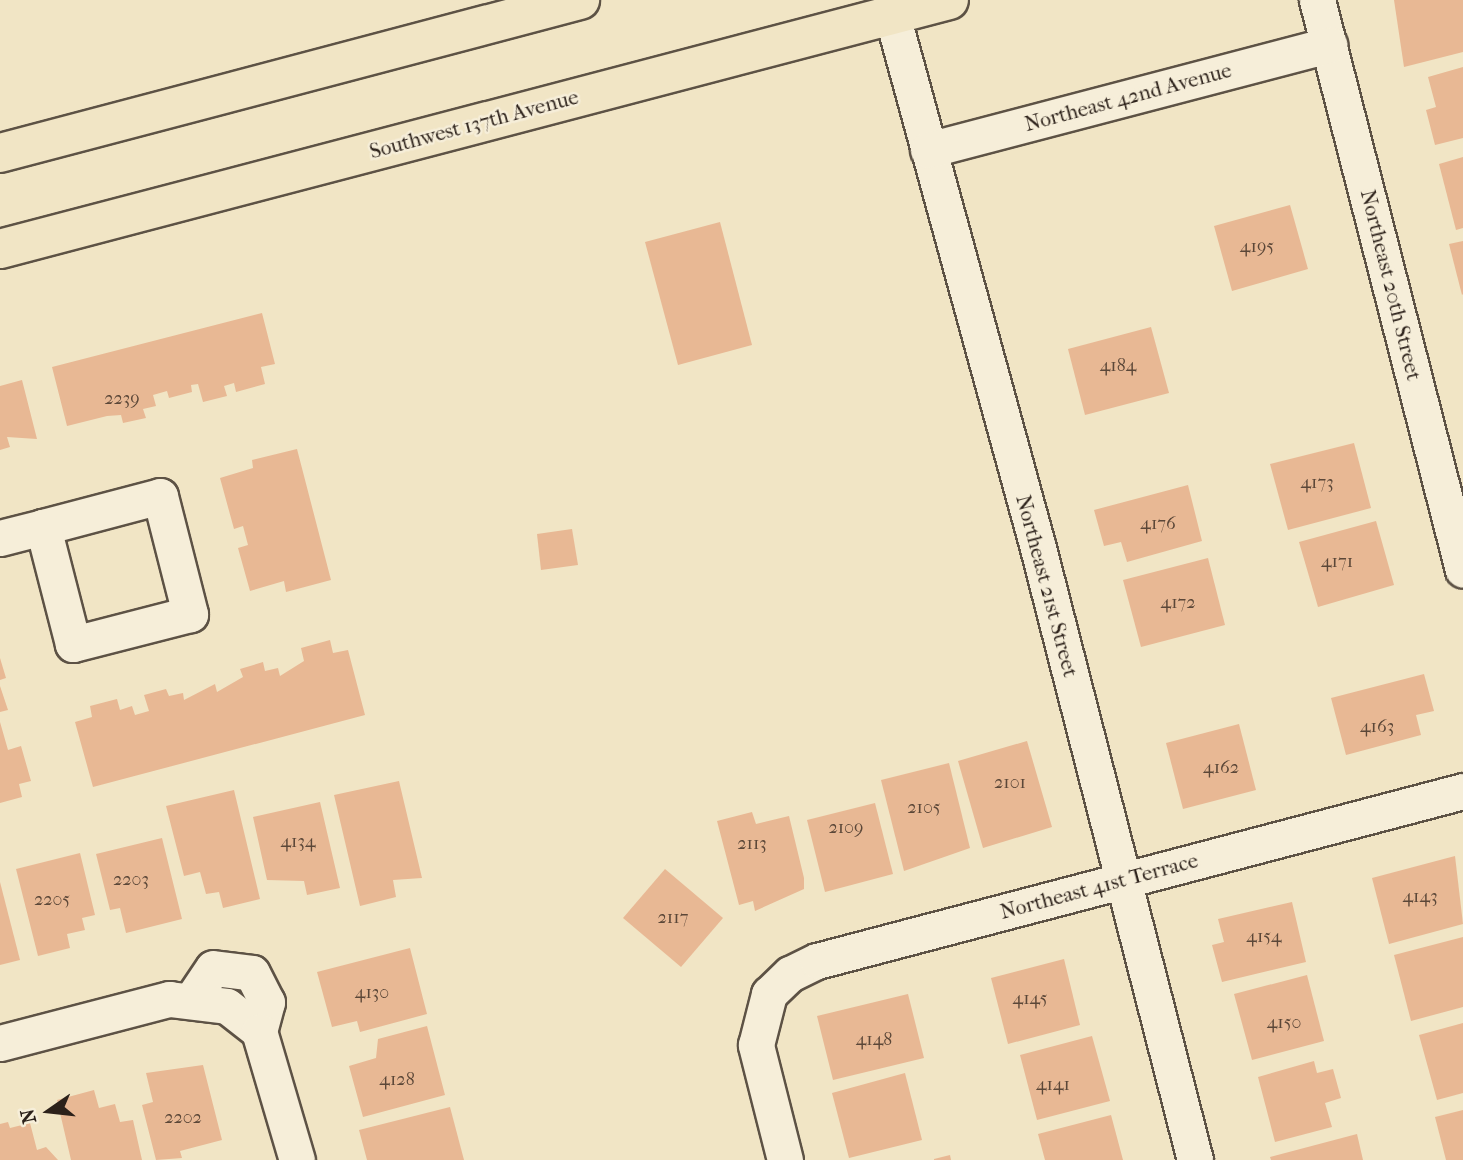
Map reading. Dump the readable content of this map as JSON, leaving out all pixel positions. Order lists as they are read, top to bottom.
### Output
{
  "streets": {
    "main road": ["Southwest 137th Avenue"],
    "street": [
      "Northeast 42nd Avenue",
      "Northeast 20th Street",
      "Northeast 21st Street",
      "Northeast 41st Terrace"
    ]
  },
  "crossings": [
    ["Northeast 42nd Avenue", "Northeast 20th Street"],
    ["Northeast 42nd Avenue", "Northeast 21st Street"],
    ["Southwest 137th Avenue", "Northeast 21st Street"],
    ["Northeast 21st Street", "Northeast 41st Terrace"]
  ],
  "house_numbers": [
    "4195",
    "4184",
    "2239",
    "4173",
    "4176",
    "4171",
    "4172",
    "4163",
    "4162",
    "2101",
    "2105",
    "2109",
    "4134",
    "2113",
    "2203",
    "4143",
    "2205",
    "2117",
    "4154",
    "4130",
    "4145",
    "4150",
    "4148",
    "4128",
    "4141",
    "2202"
  ],
  "north": "left"
}
